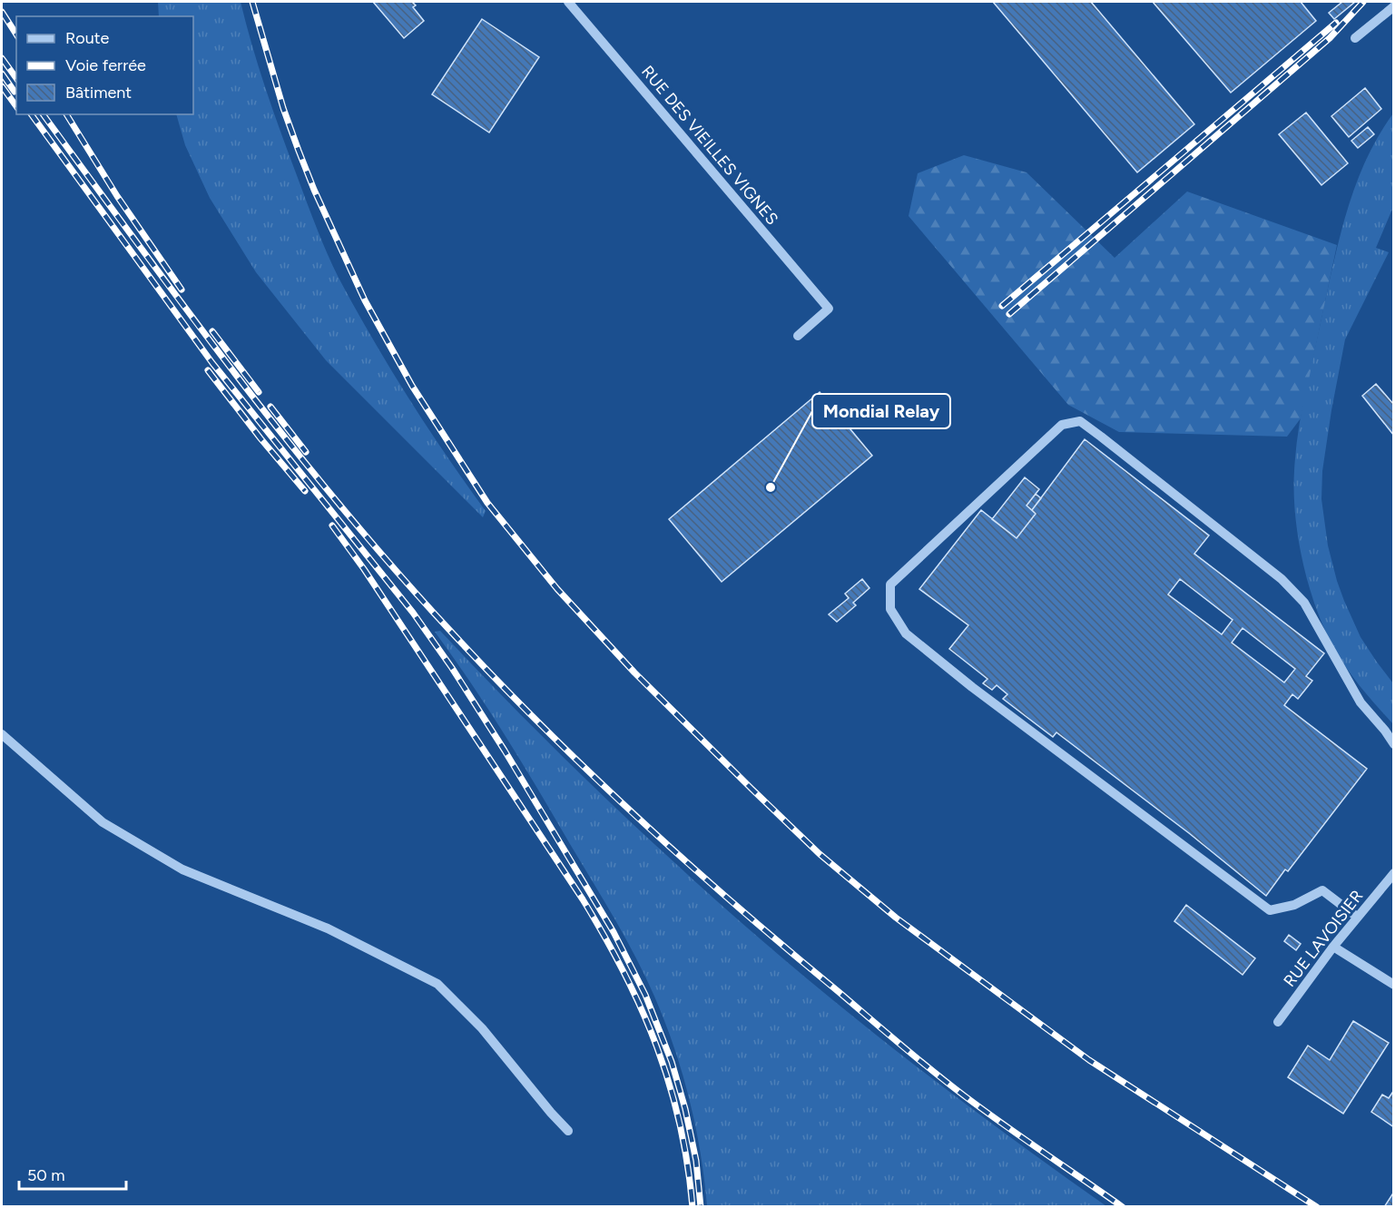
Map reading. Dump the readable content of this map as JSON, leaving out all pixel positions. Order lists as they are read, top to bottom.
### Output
{
  "streets": {
    "street": ["RUE DES VIEILLES VIGNES", "RUE LAVOISIER"]
  },
  "places": ["Mondial Relay"],
  "legend": ["Route", "Voie ferrée", "Bâtiment"],
  "scale_bar": "50 m"
}
